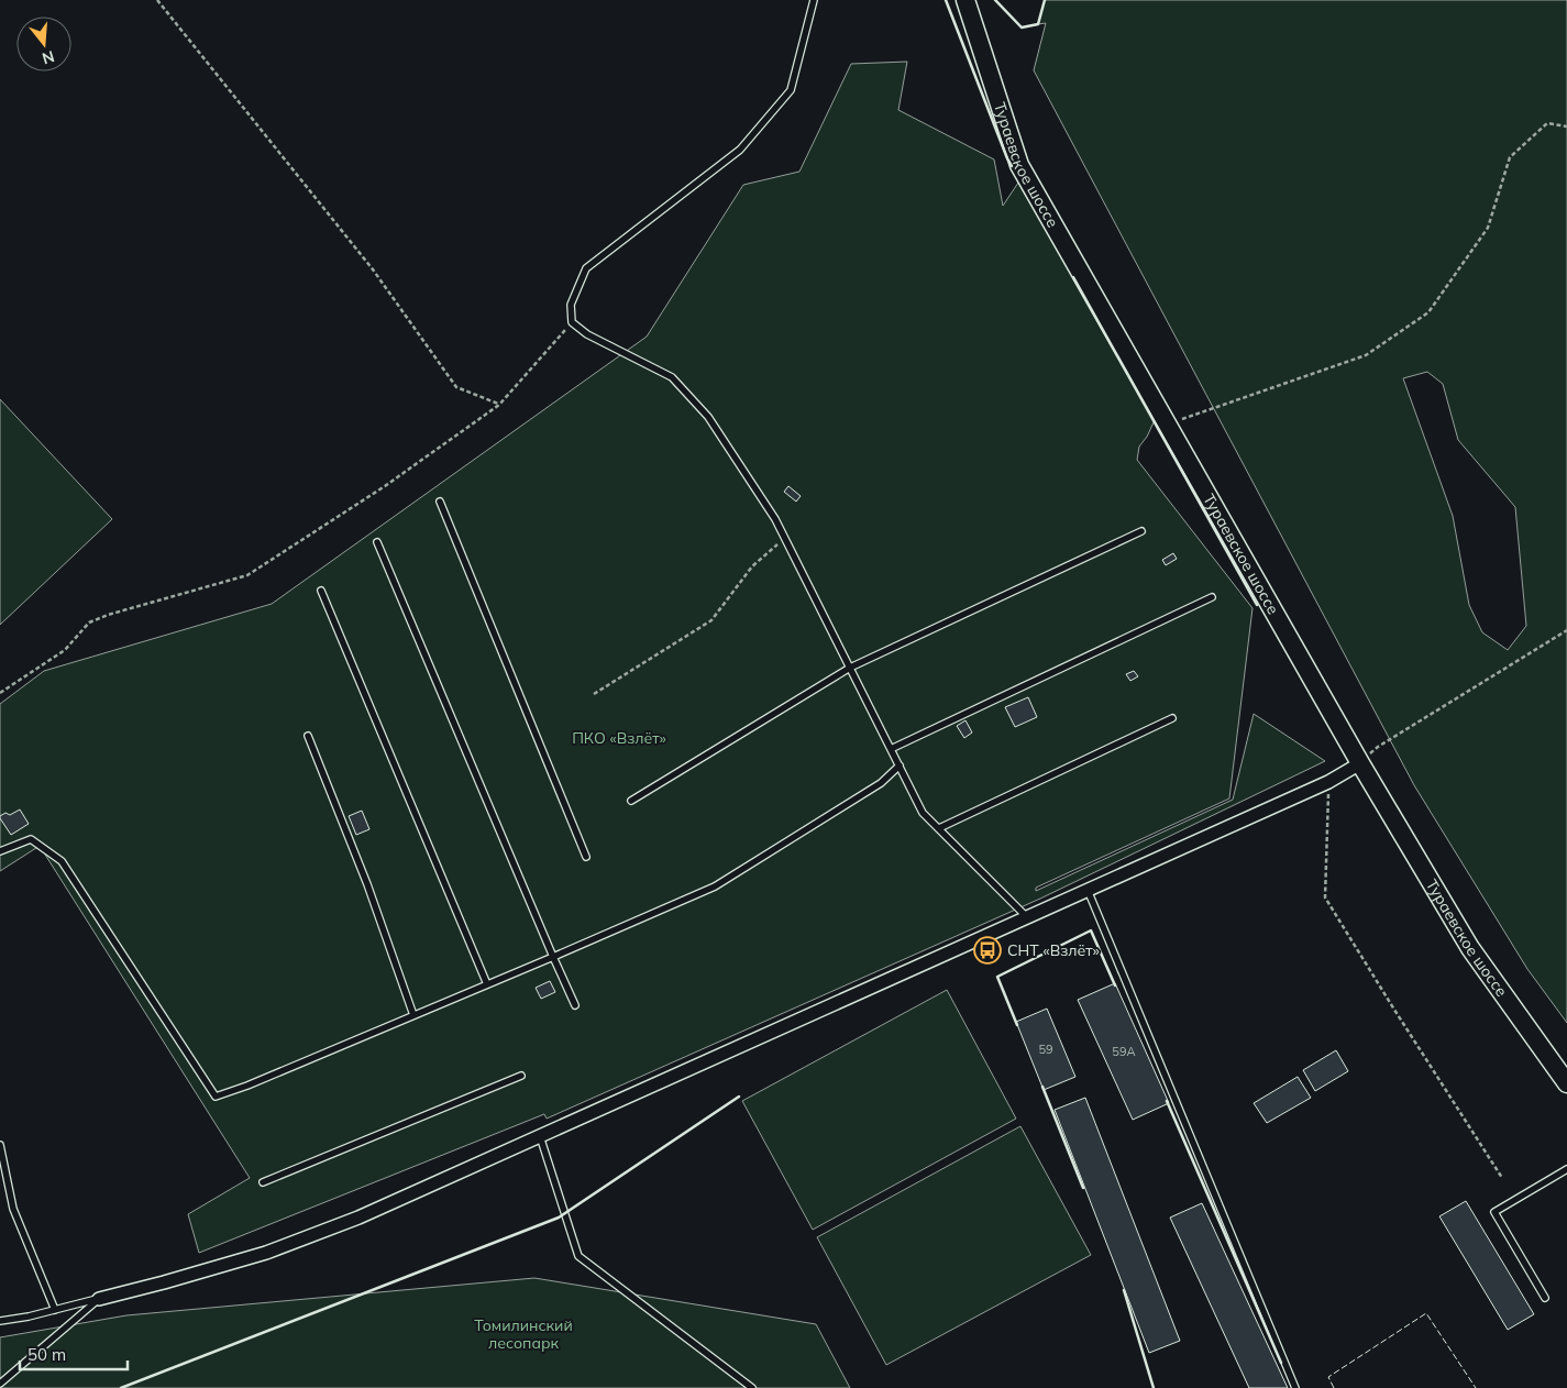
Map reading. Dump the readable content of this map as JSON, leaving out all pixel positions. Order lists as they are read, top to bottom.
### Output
{
  "streets": {
    "main road": ["Тураевское шоссе"]
  },
  "parks": ["ПКО «Взлёт»", "Томилинский лесопарк"],
  "places": {
    "bus stop": ["СНТ «Взлёт»"]
  },
  "house_numbers": ["59", "59А"],
  "scale_bar": "50 m",
  "north": "bottom"
}
